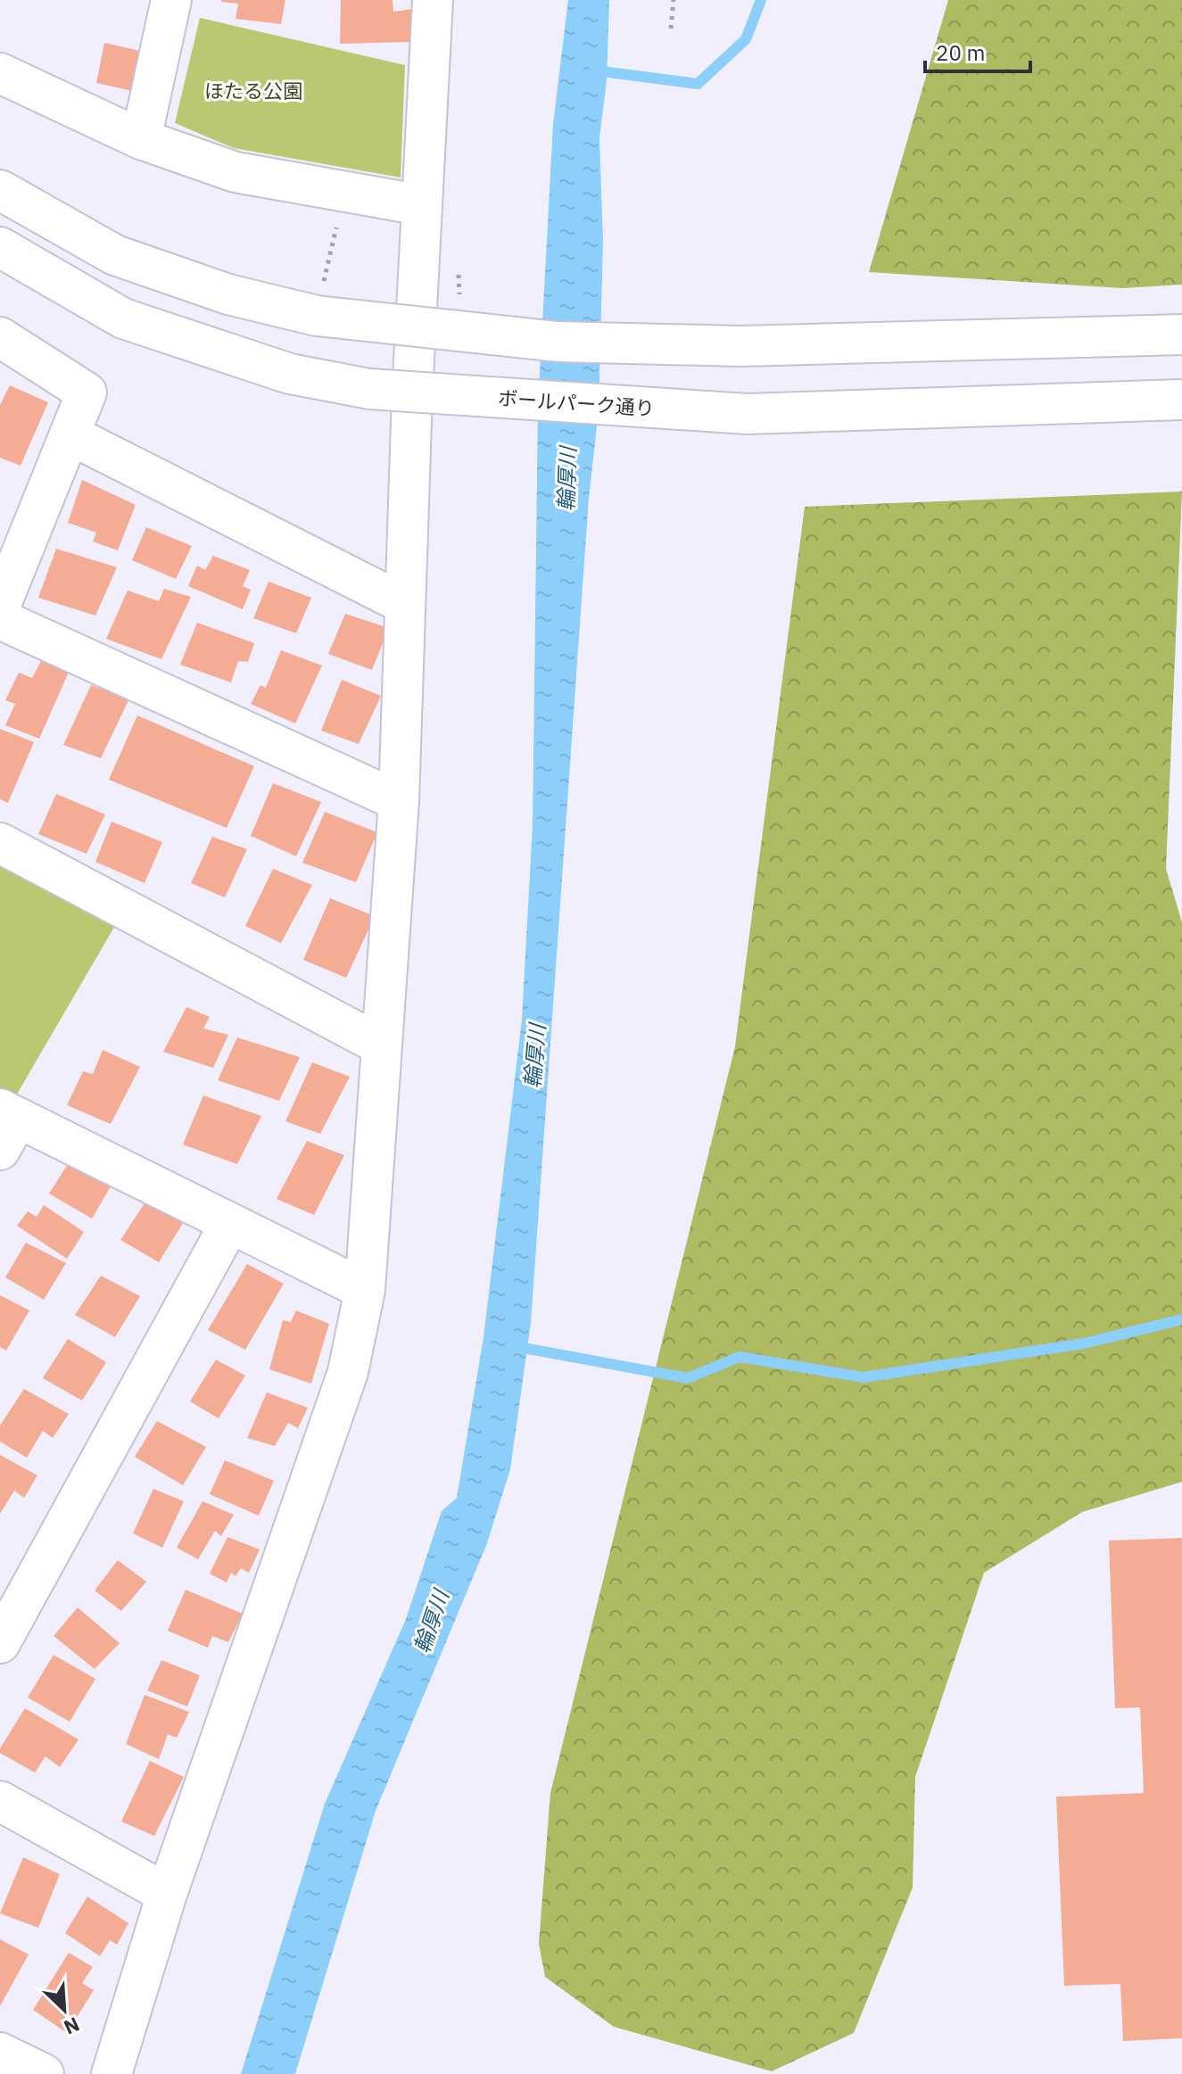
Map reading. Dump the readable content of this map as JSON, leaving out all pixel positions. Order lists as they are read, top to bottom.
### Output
{
  "streets": {
    "street": ["ボールパーク通り"]
  },
  "water": ["輪厚川"],
  "parks": ["ほたる公園"],
  "scale_bar": "20 m",
  "north": "bottom right"
}
